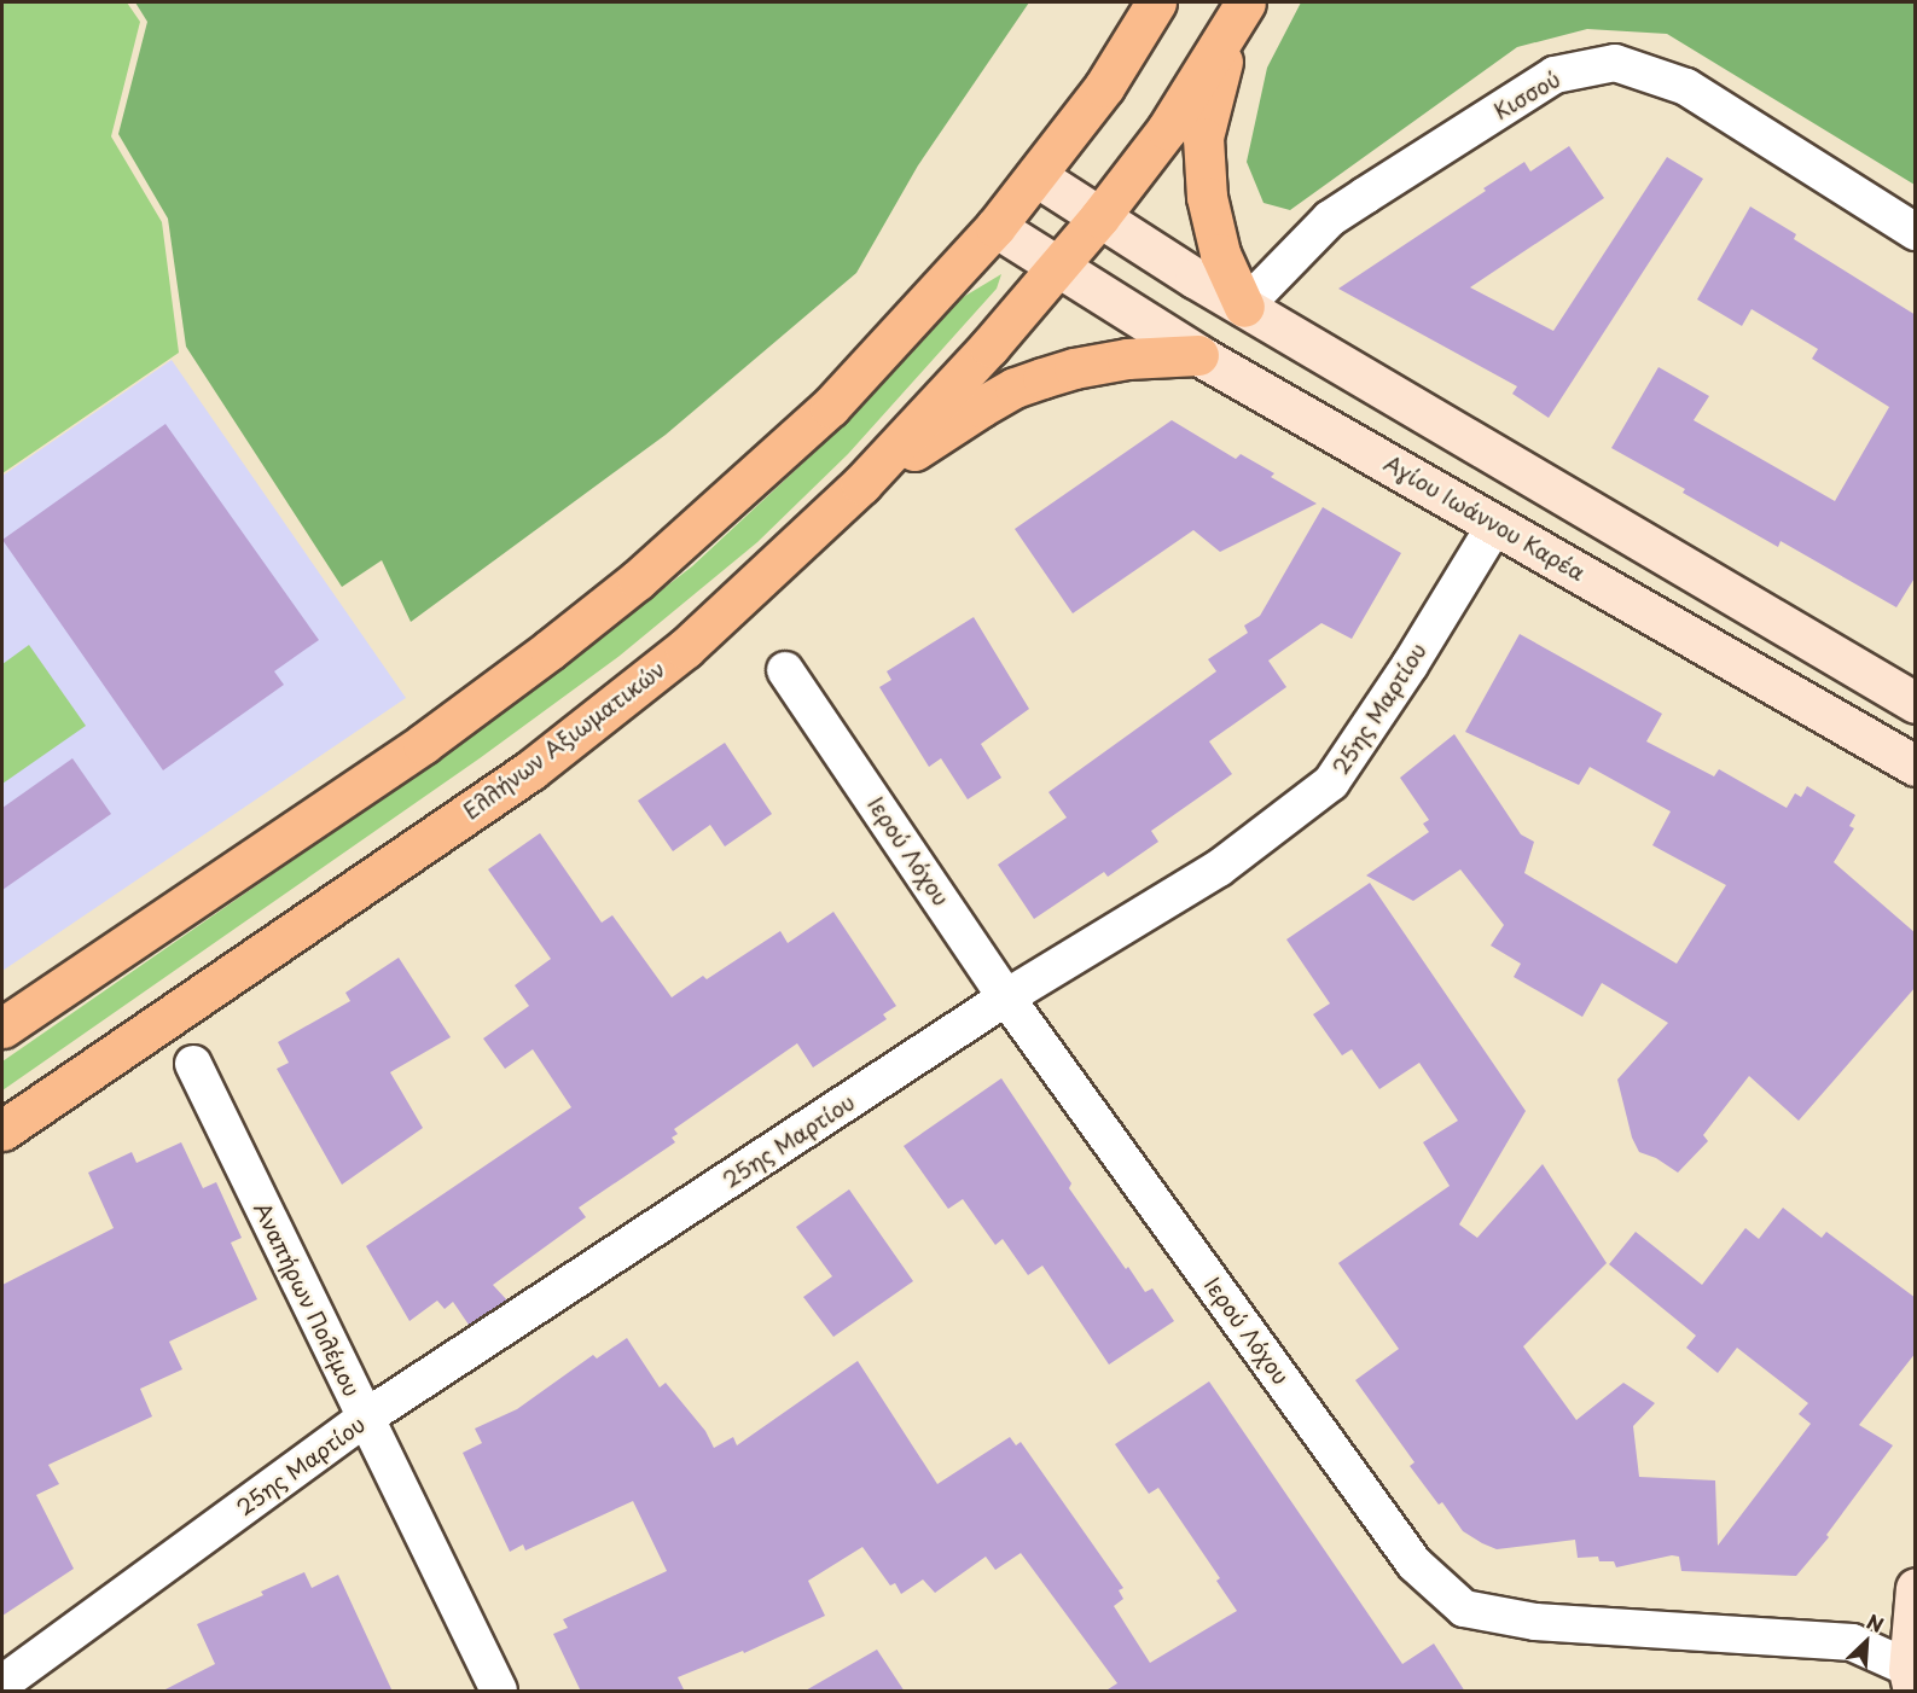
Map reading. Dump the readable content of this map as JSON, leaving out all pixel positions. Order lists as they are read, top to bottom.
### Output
{
  "streets": {
    "main road": ["Ελλήνων Αξιωματικών"],
    "street": [
      "Κισσού",
      "Αγίου Ιωάννου Καρέα",
      "25ης Μαρτίου",
      "Ιερού Λόχου",
      "Αναπήρων Πολέμου"
    ]
  },
  "crossings": [
    ["Αγίου Ιωάννου Καρέα", "25ης Μαρτίου"],
    ["Αγίου Ιωάννου Καρέα", "Ελλήνων Αξιωματικών"],
    ["25ης Μαρτίου", "Ιερού Λόχου"],
    ["25ης Μαρτίου", "Αναπήρων Πολέμου"]
  ],
  "north": "top right"
}
